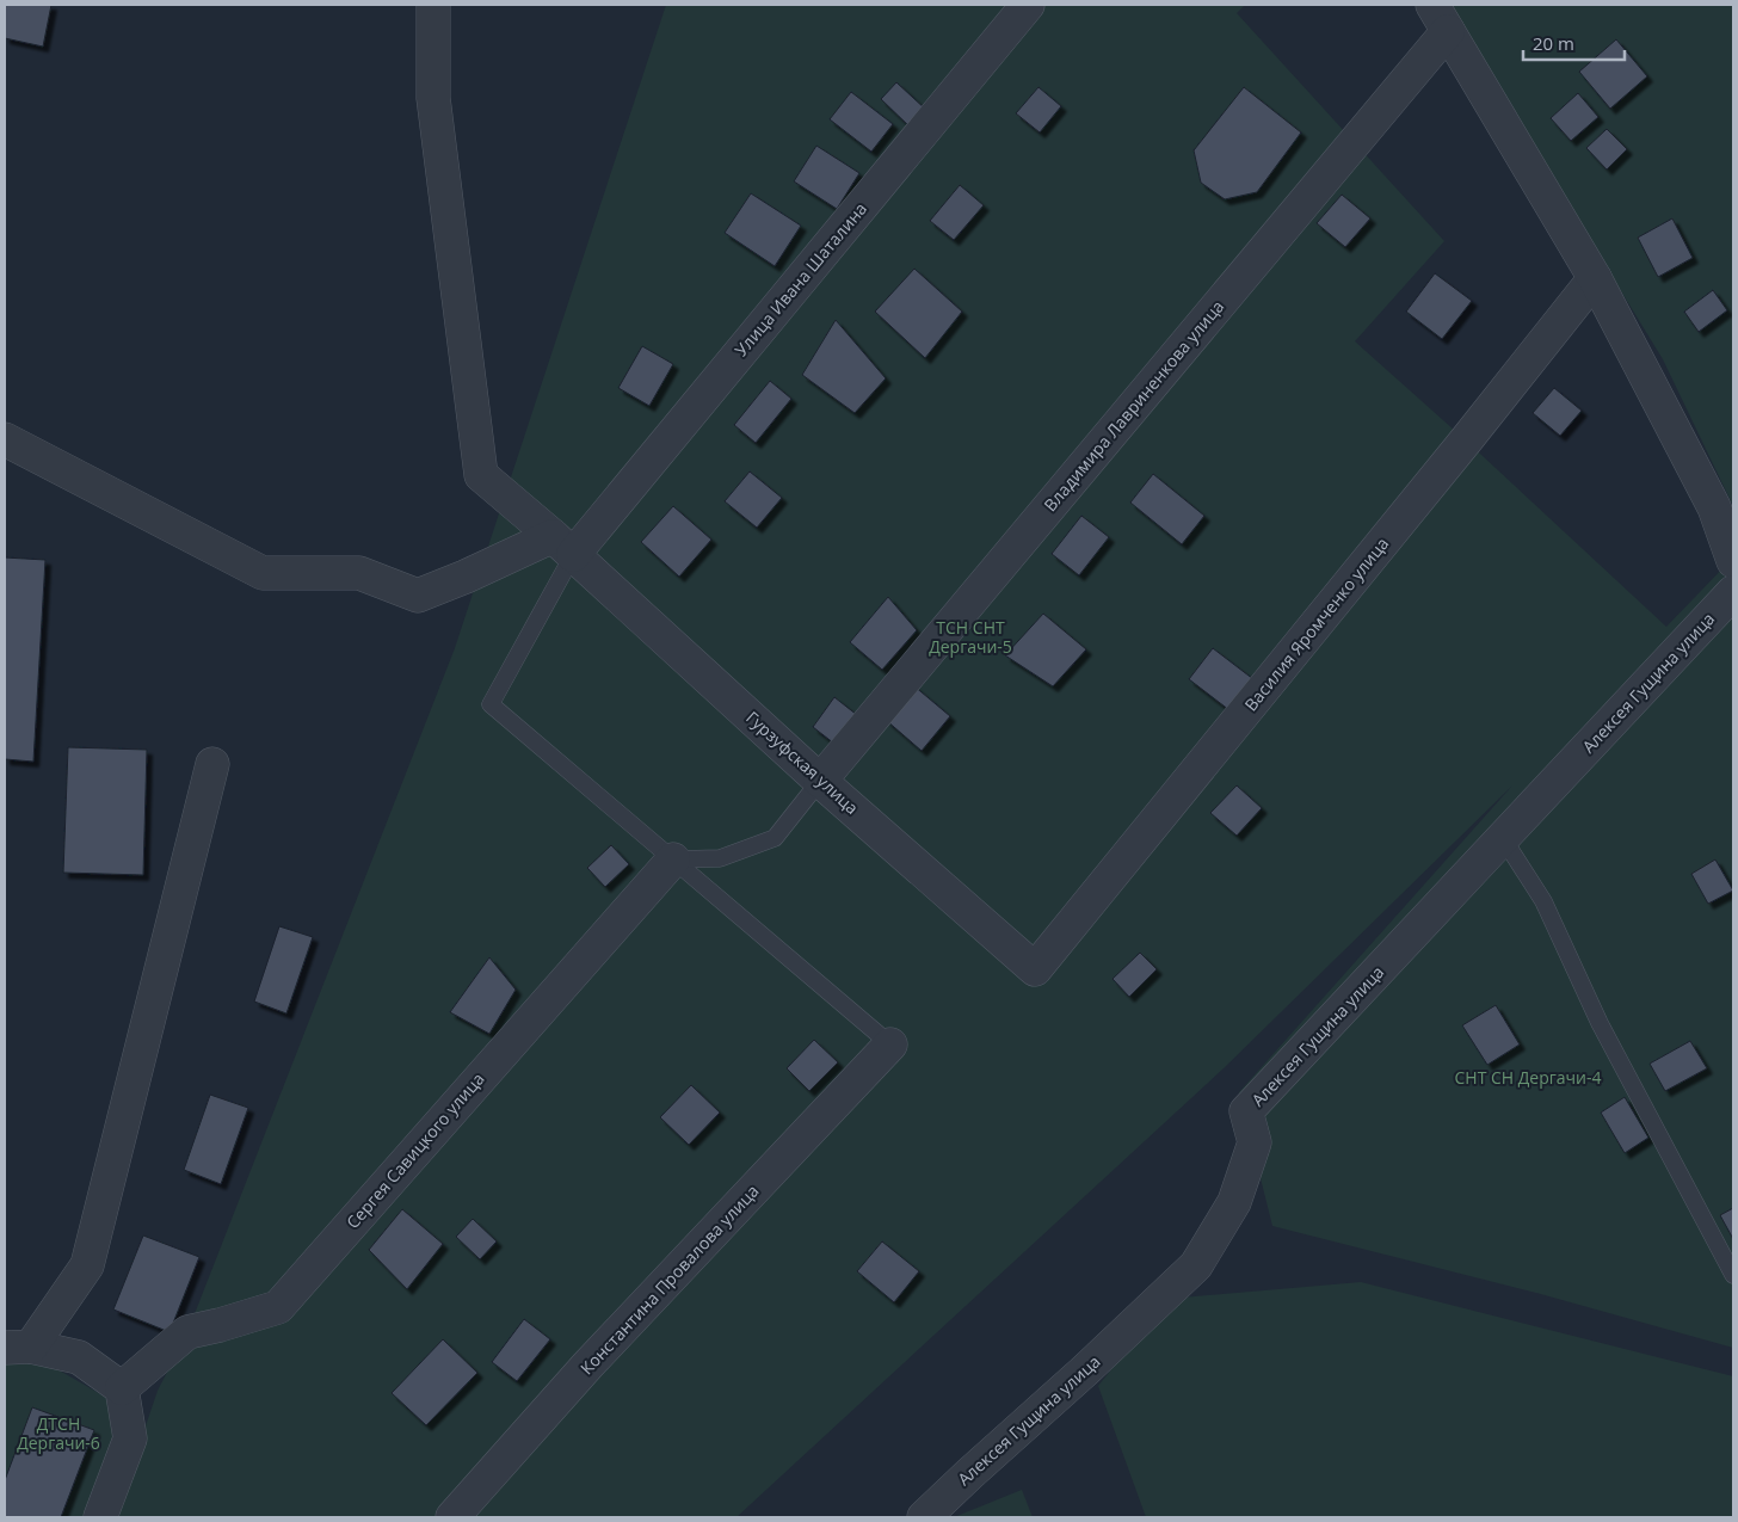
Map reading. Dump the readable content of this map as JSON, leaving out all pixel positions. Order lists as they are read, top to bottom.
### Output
{
  "streets": {
    "street": [
      "Улица Ивана Шаталина",
      "Владимира Лавриненкова улица",
      "Василия Яромченко улица",
      "Алексея Гущина улица",
      "Гурзуфская улица",
      "Сергея Савицкого улица",
      "Константина Провалова улица"
    ]
  },
  "crossings": [
    ["Улица Ивана Шаталина", "Гурзуфская улица"],
    ["Владимира Лавриненкова улица", "Гурзуфская улица"],
    ["Василия Яромченко улица", "Гурзуфская улица"]
  ],
  "parks": ["ТСН СНТ Дергачи-5", "СНТ СН Дергачи-4", "ДТСН Дергачи-6"],
  "scale_bar": "20 m"
}
